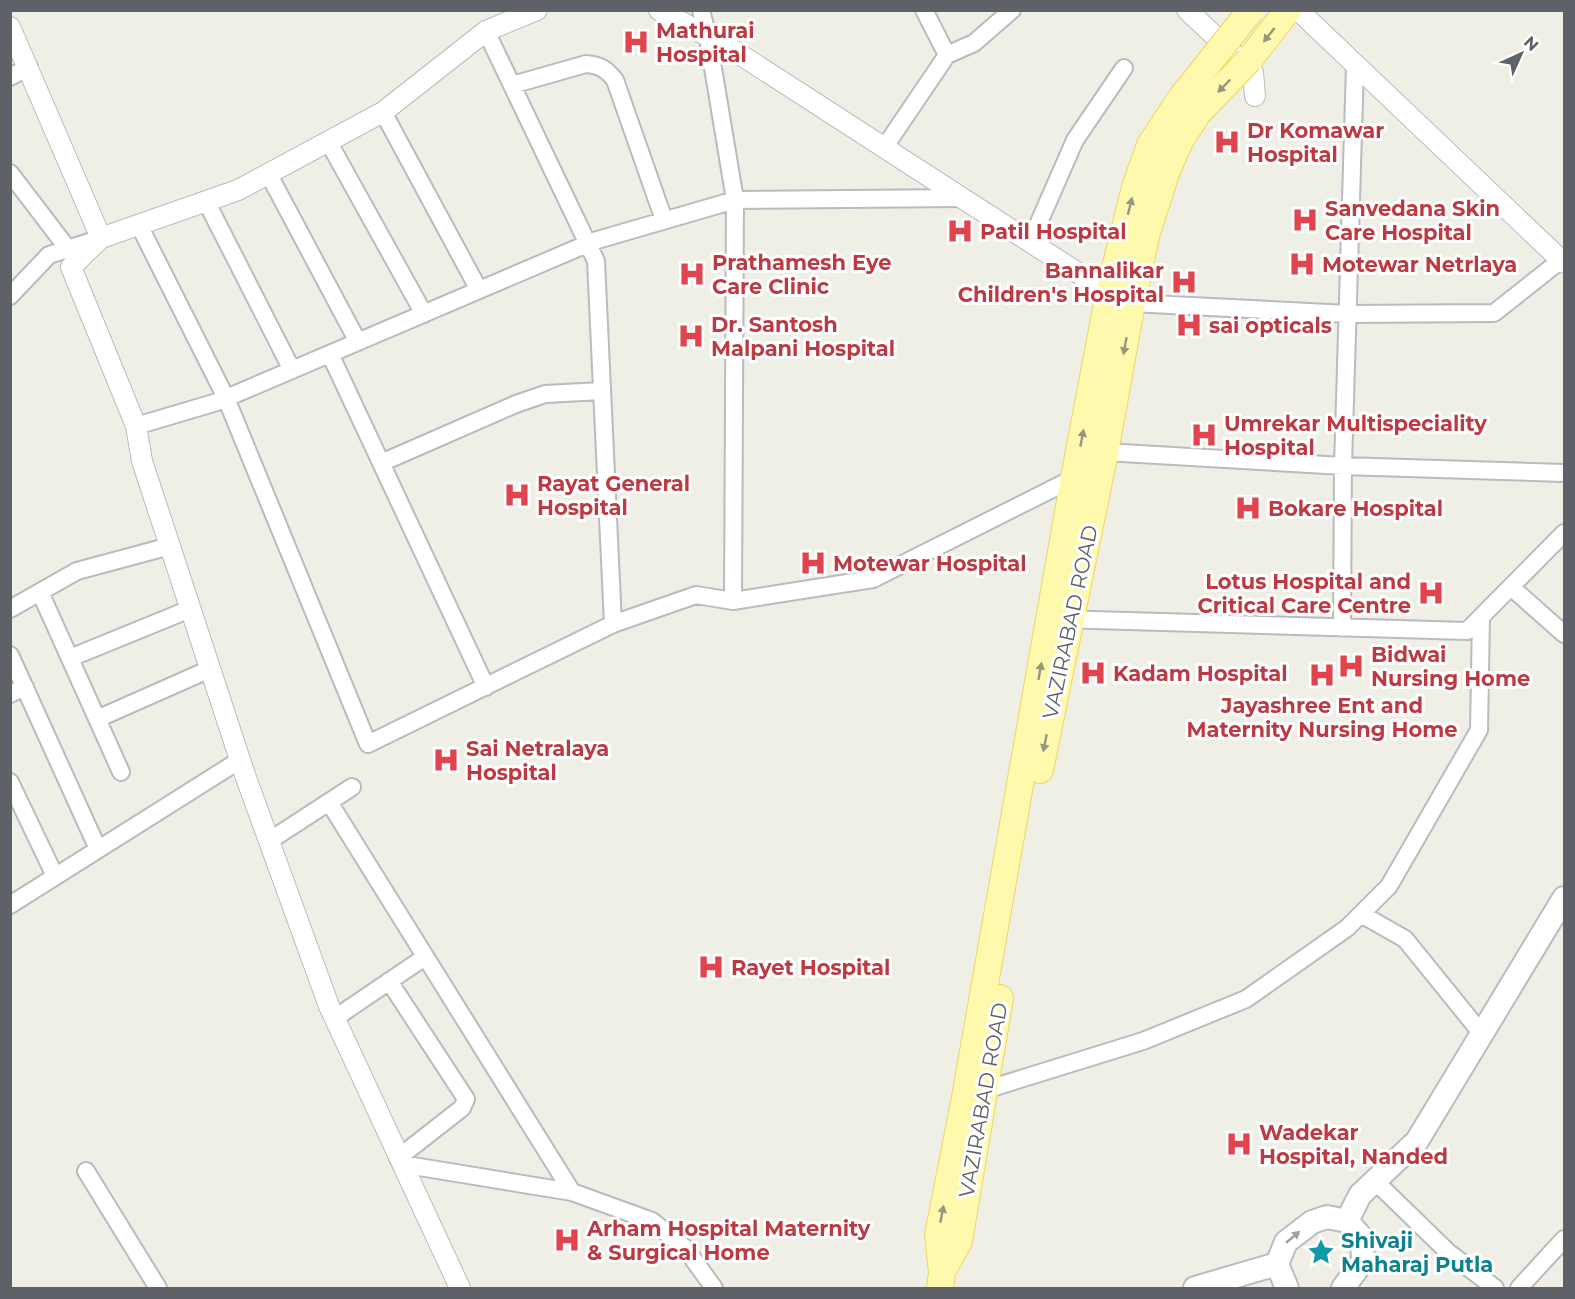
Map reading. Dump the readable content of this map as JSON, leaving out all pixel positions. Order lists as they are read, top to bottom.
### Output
{
  "streets": {
    "main road": ["VAZIRABAD ROAD"]
  },
  "places": {
    "hospital": [
      "Mathurai Hospital",
      "Dr Komawar Hospital",
      "Sanvedana Skin Care Hospital",
      "Patil Hospital",
      "Motewar Netrlaya",
      "Prathamesh Eye Care Clinic",
      "Bannalikar Children's Hospital",
      "sai opticals",
      "Dr. Santosh Malpani Hospital",
      "Umrekar Multispeciality Hospital",
      "Rayat General Hospital",
      "Bokare Hospital",
      "Motewar Hospital",
      "Lotus Hospital and Critical Care Centre",
      "Bidwai Nursing Home",
      "Kadam Hospital",
      "Jayashree Ent and Maternity Nursing Home",
      "Sai Netralaya Hospital",
      "Rayet Hospital",
      "Wadekar Hospital, Nanded",
      "Arham Hospital Maternity & Surgical Home"
    ],
    "place": ["Shivaji Maharaj Putla"]
  },
  "north": "top right"
}
